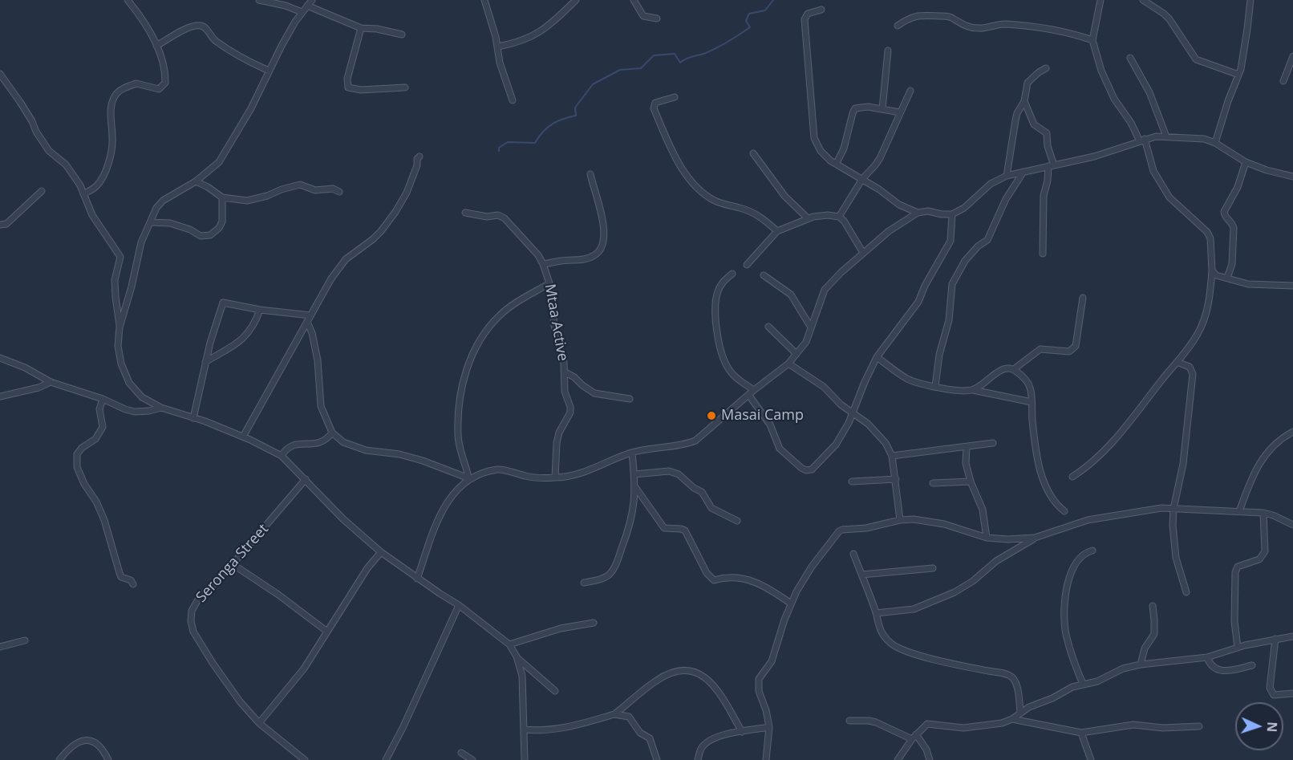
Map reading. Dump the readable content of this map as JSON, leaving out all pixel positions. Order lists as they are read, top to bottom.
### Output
{
  "streets": {
    "street": ["Mtaa Active", "Seronga Street"]
  },
  "places": ["Masai Camp"],
  "north": "right"
}
